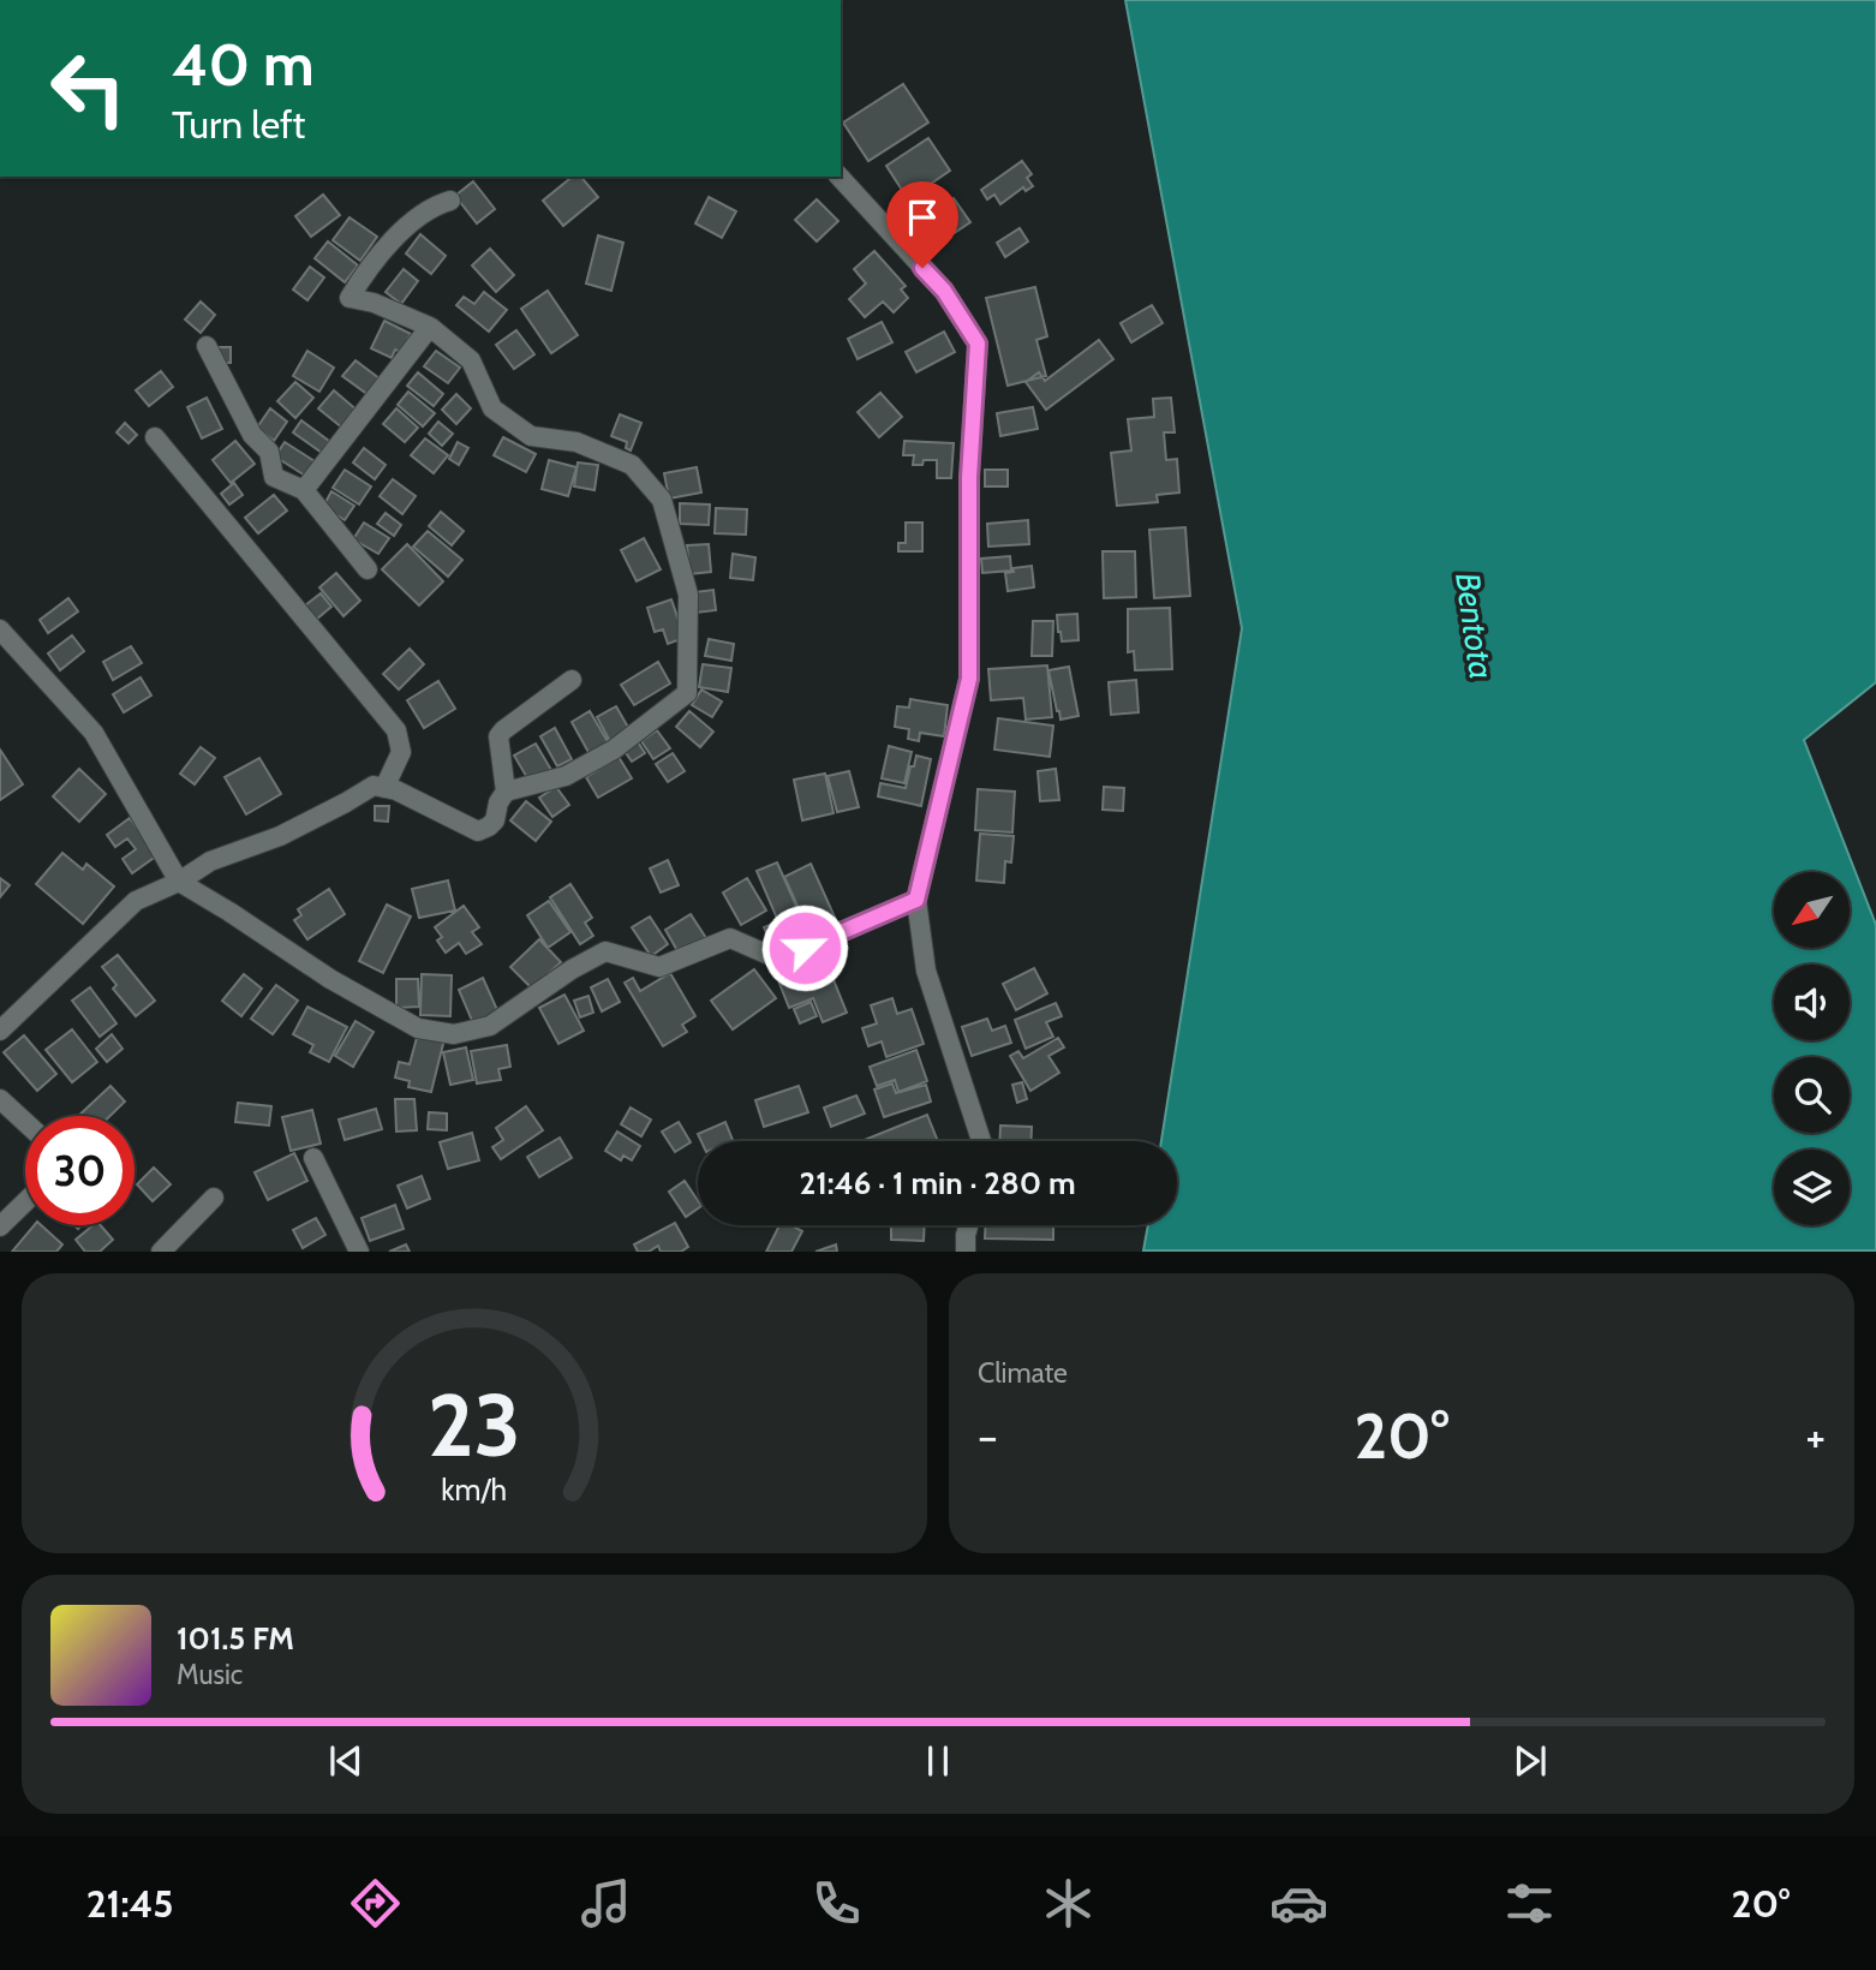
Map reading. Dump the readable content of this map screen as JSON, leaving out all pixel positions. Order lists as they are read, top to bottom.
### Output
{
  "water": ["Bentota"],
  "north": "bottom left",
  "page": {
    "turn": ["40 m", "Turn left"],
    "limit": "30",
    "trip": "21:46 · 1 min · 280 m",
    "tile": "Climate",
    "heat": ["−", "20°", "+"],
    "song": ["101.5 FM", "Music"],
    "tabs": ["21:45", "20°"],
    "gauge": ["23", "km/h"]
  }
}
